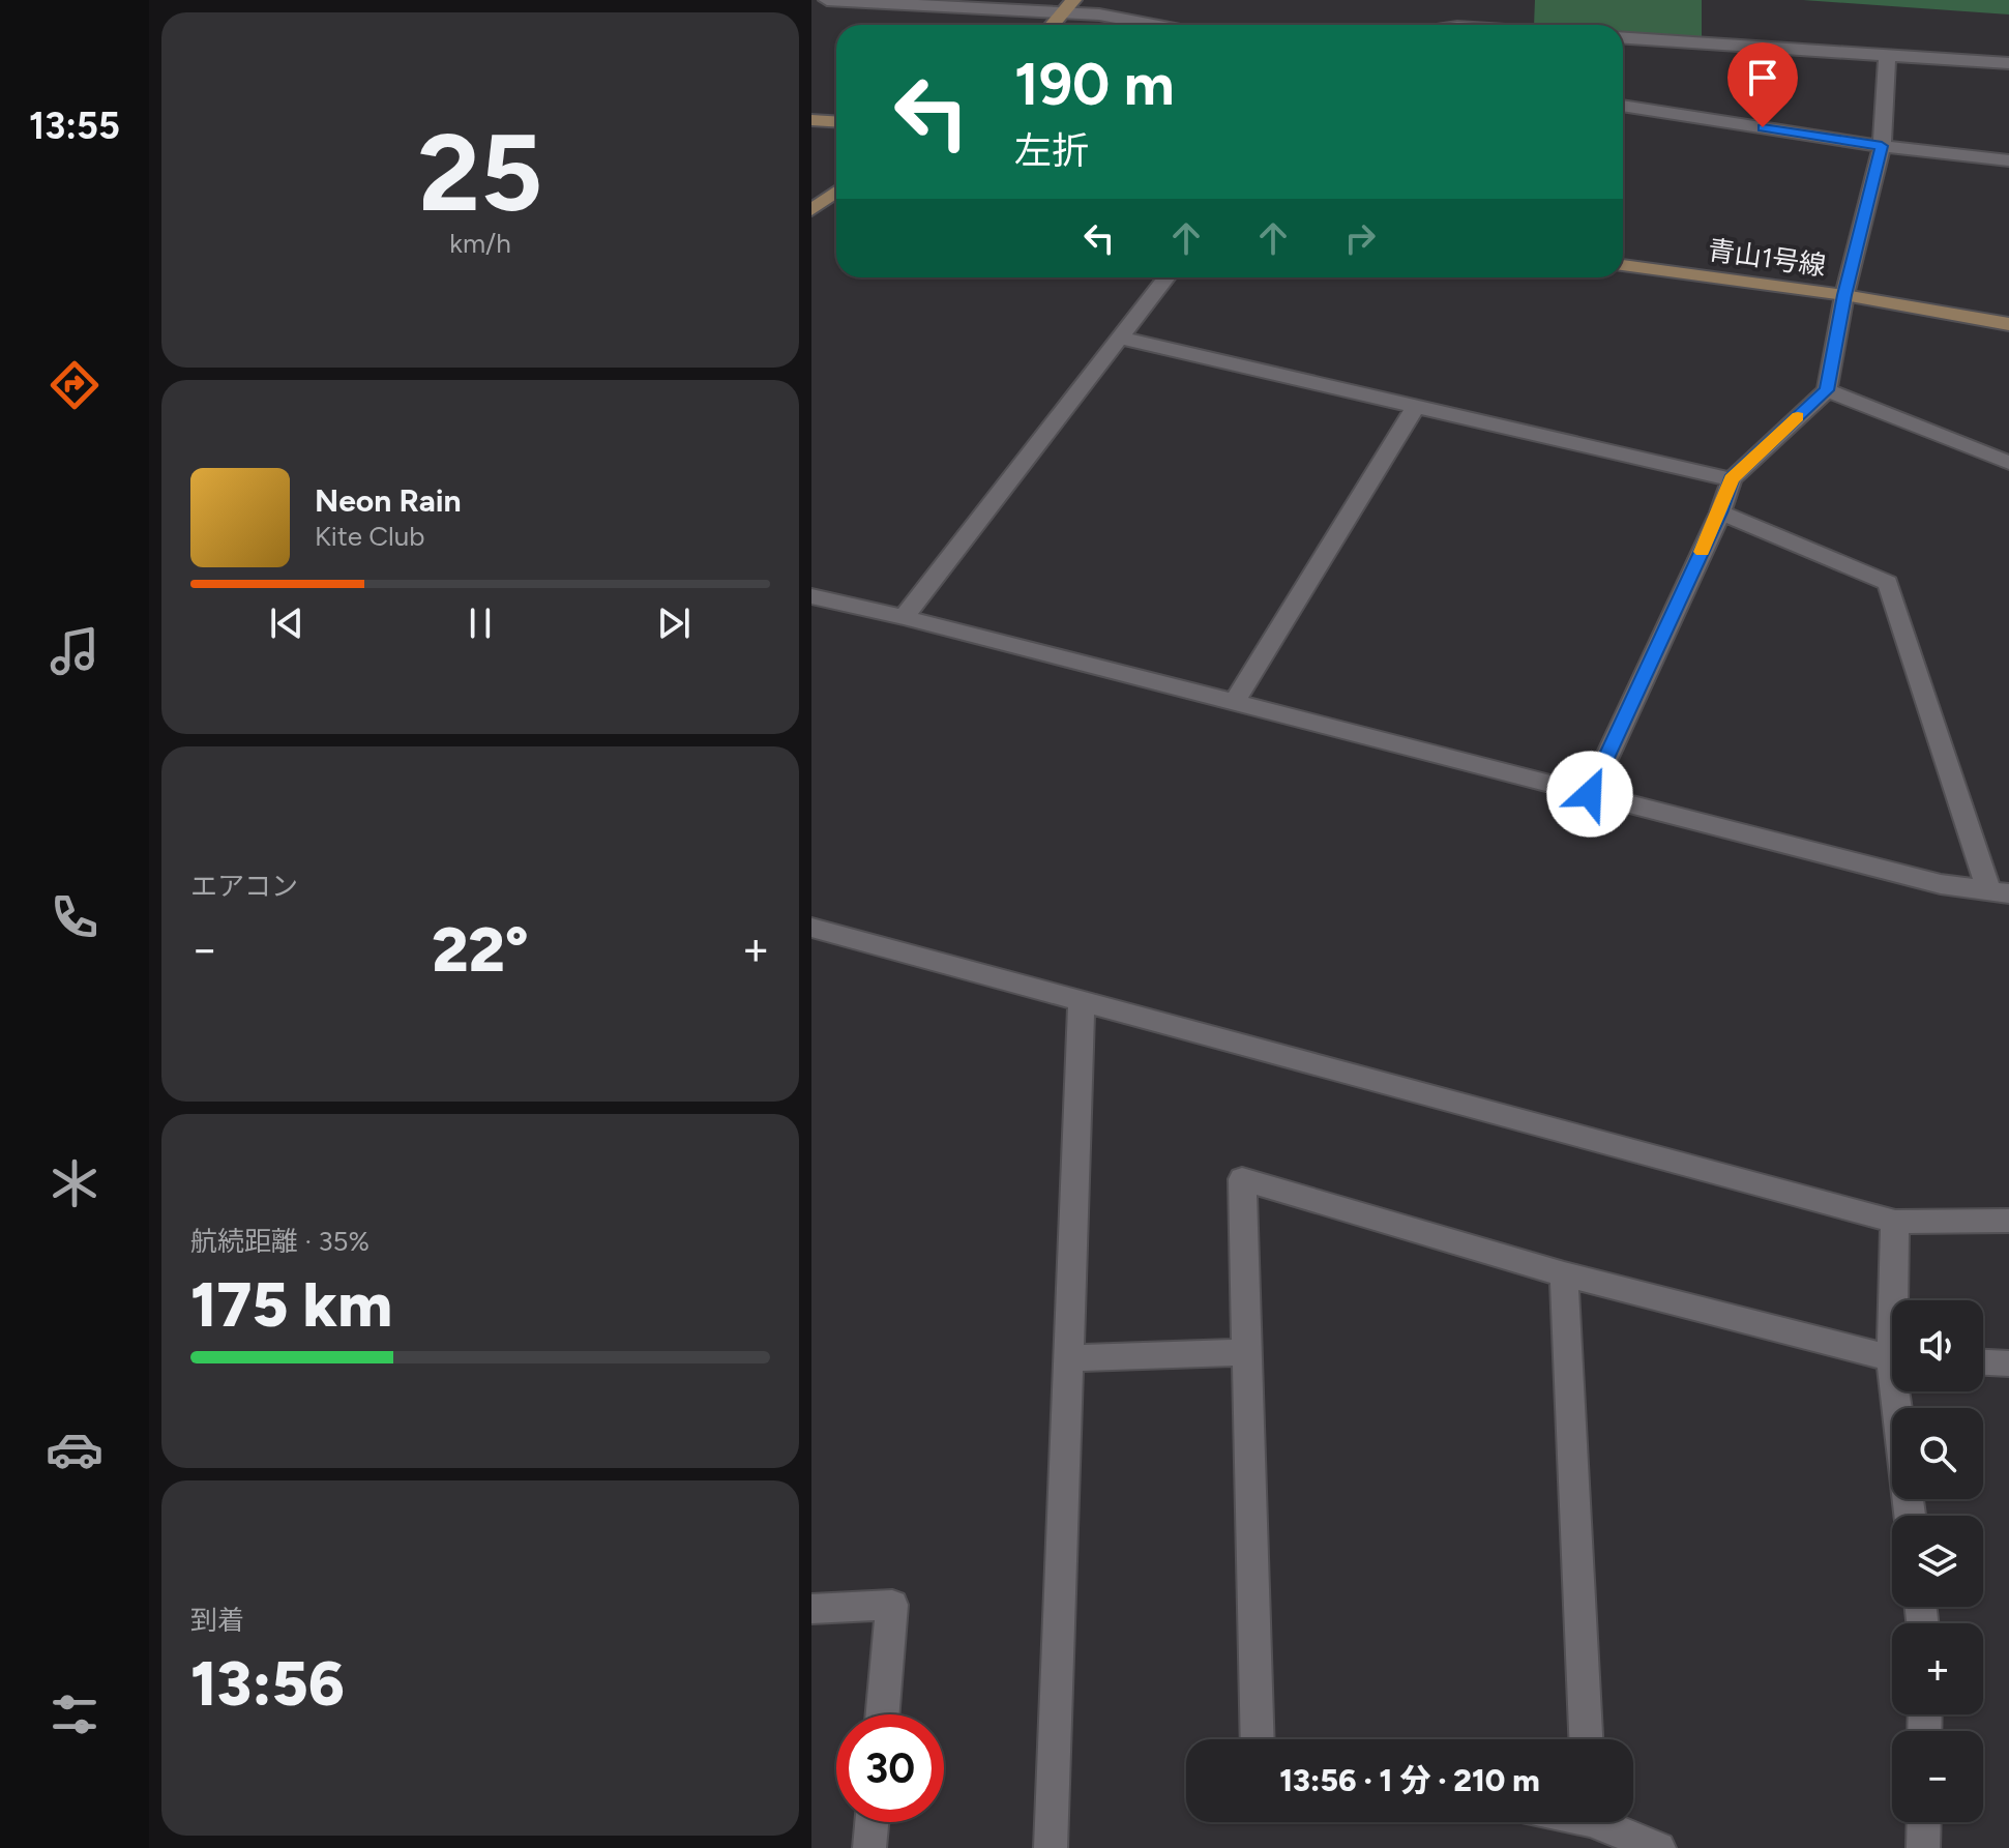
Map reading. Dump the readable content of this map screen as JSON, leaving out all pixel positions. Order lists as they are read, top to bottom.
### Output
{
  "streets": {
    "street": ["青山1号線"]
  },
  "page": {
    "tabs": "13:55",
    "tile": [
      ["25", "km/h"],
      "エアコン",
      ["航続距離 · 35%", "175 km"],
      ["到着", "13:56"]
    ],
    "turn": ["190 m", "左折"],
    "song": ["Neon Rain", "Kite Club"],
    "heat": ["−", "22°", "+"],
    "map_buttons": ["+", "−"],
    "limit": "30",
    "trip": "13:56 · 1 分 · 210 m"
  }
}
